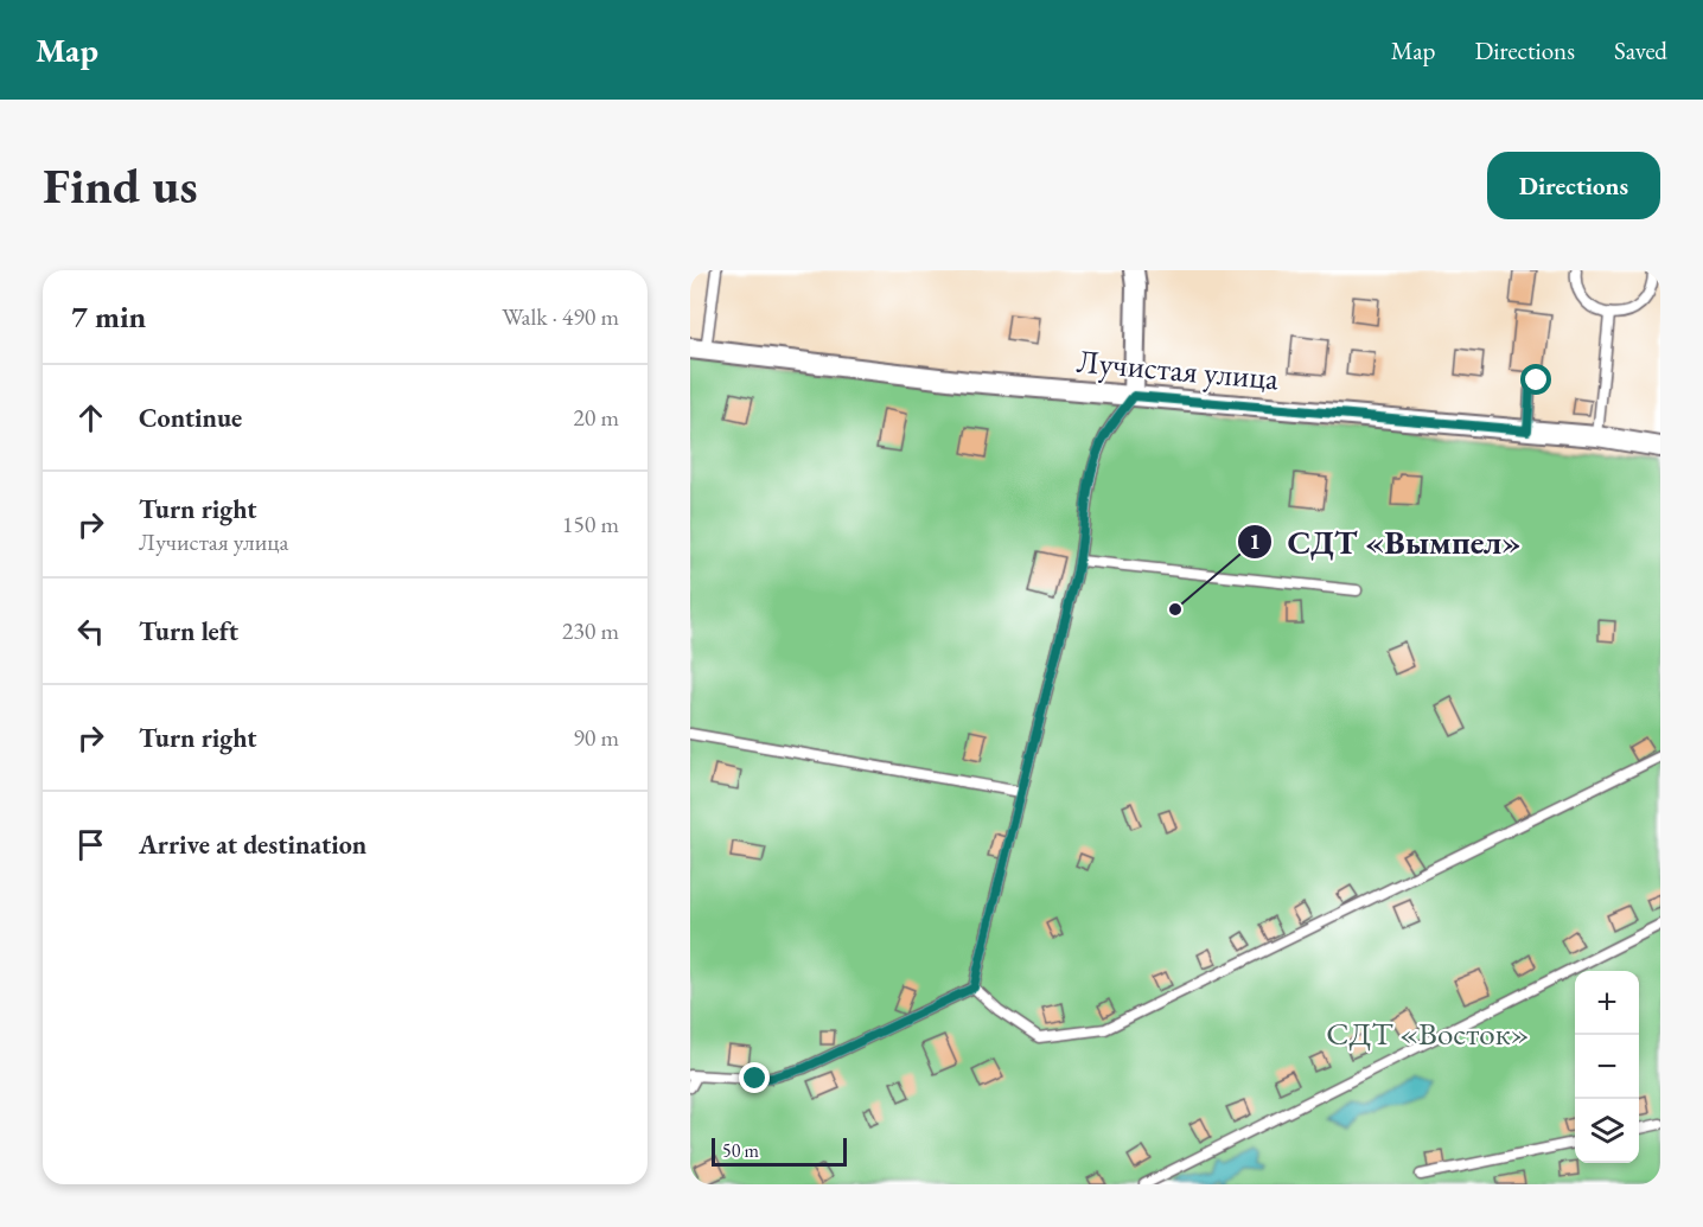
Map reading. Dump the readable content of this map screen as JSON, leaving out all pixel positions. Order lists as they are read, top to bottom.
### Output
{
  "streets": {
    "street": ["Лучистая улица"]
  },
  "parks": ["СДТ «Восток»"],
  "places": ["СДТ «Вымпел»"],
  "scale_bar": "50 m",
  "page": {
    "header": "Map",
    "nav": ["Map", "Directions", "Saved"],
    "buttons": "Directions",
    "title": "Find us",
    "heading": ["7 min", "Walk · 490 m"],
    "list": [
      ["Continue", "20 m"],
      ["Turn right", "Лучистая улица", "150 m"],
      ["Turn left", "230 m"],
      ["Turn right", "90 m"],
      "Arrive at destination"
    ],
    "map_buttons": ["+", "−"],
    "scale": "50 m"
  }
}
